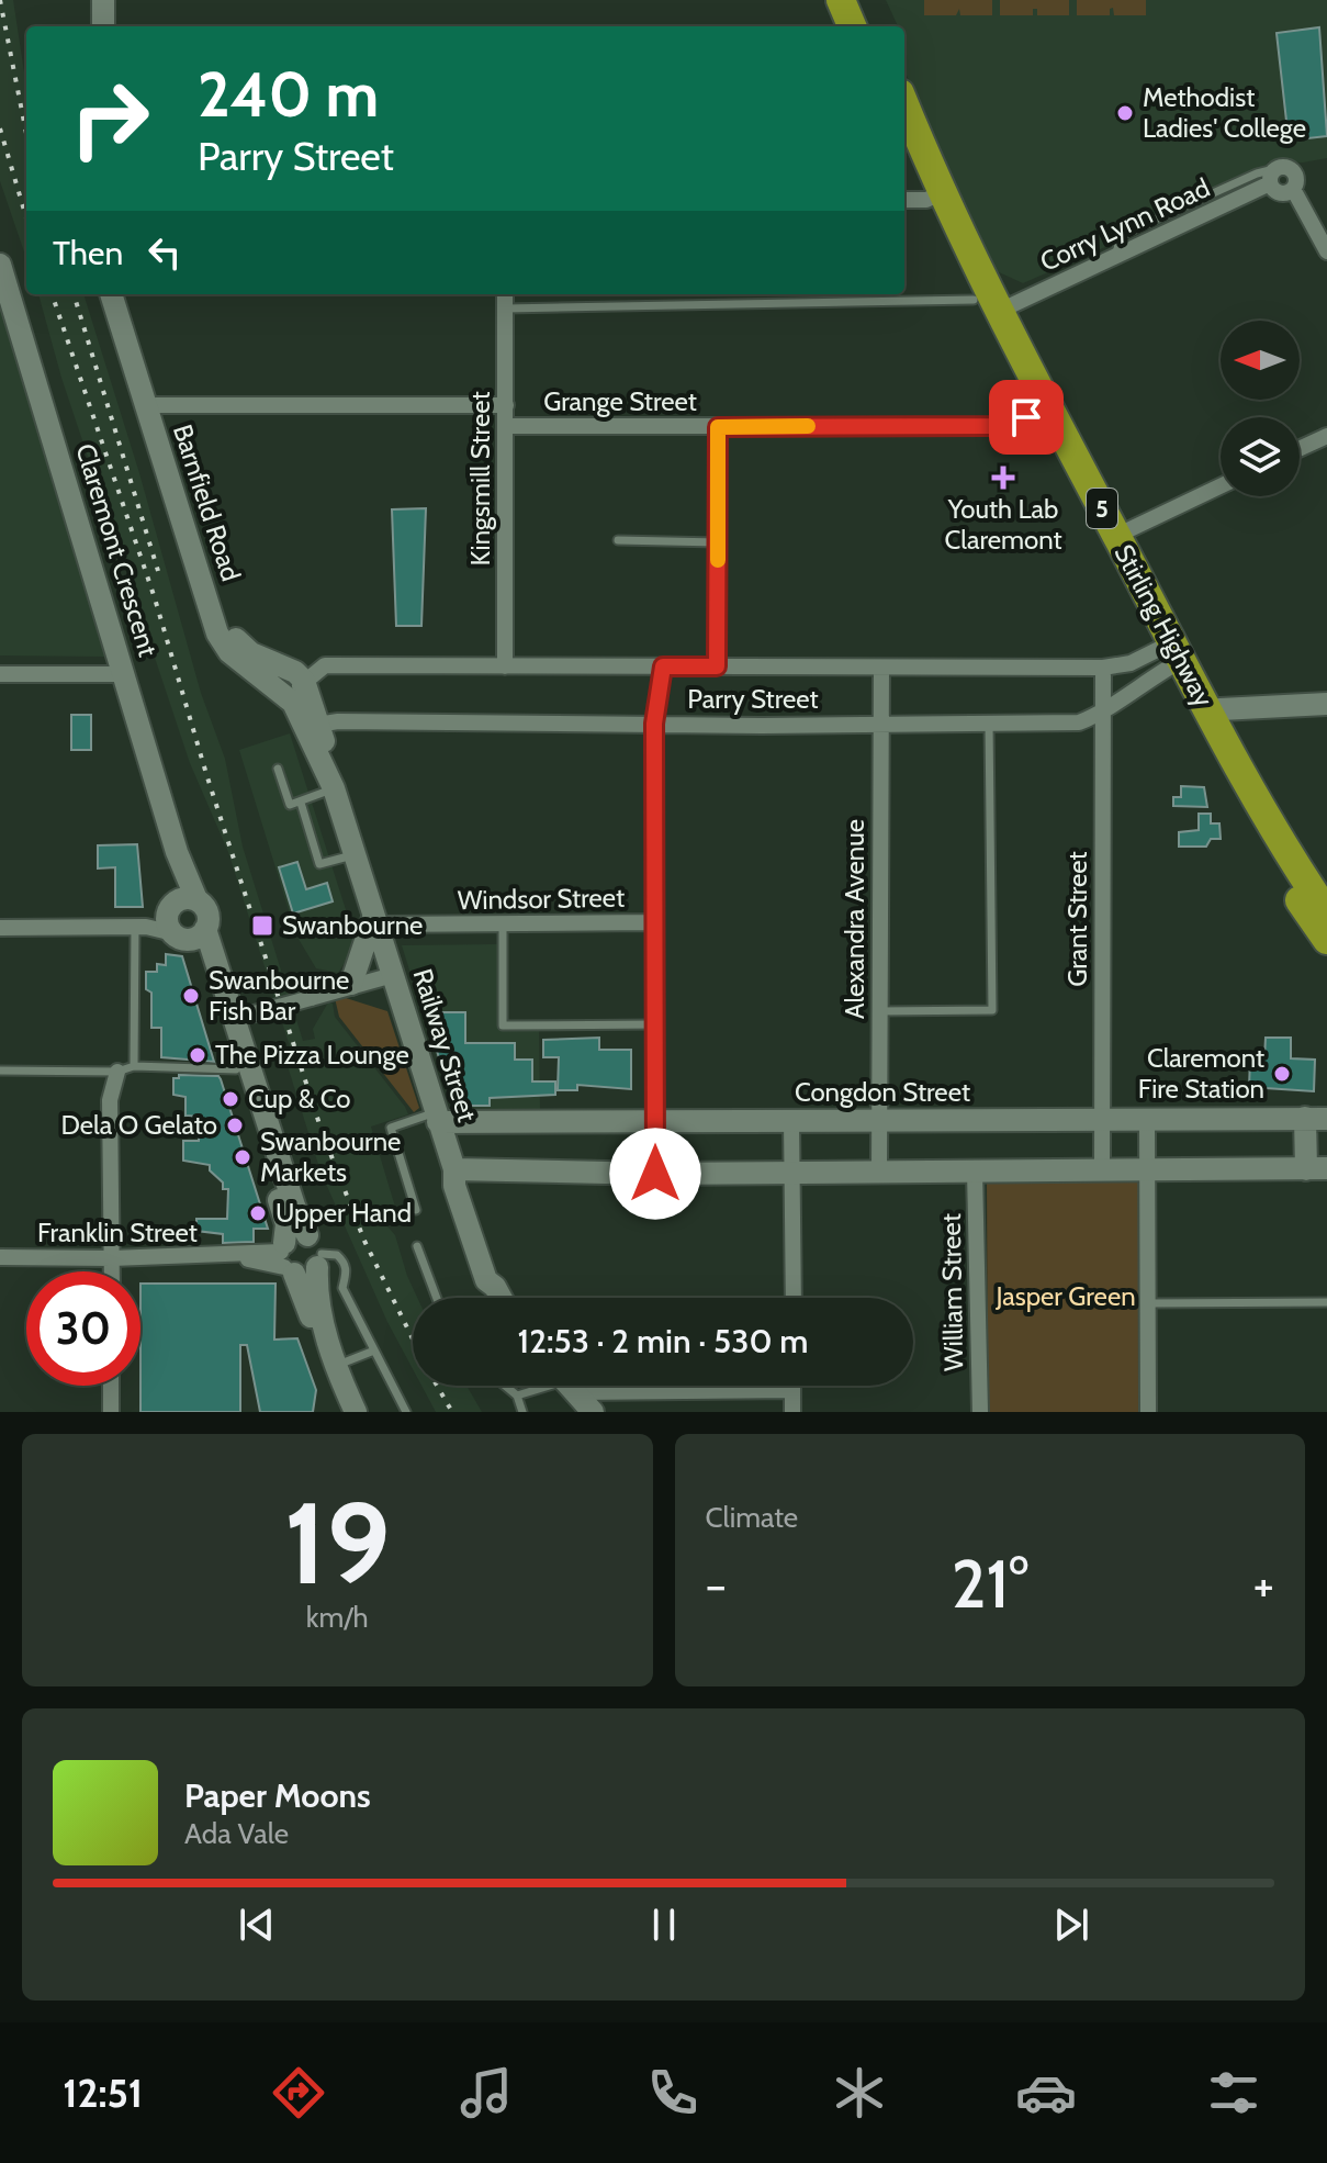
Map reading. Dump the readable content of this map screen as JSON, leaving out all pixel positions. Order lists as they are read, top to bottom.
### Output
{
  "streets": {
    "highway": ["5", "Stirling Highway"],
    "street": [
      "Corry Lynn Road",
      "Grange Street",
      "Kingsmill Street",
      "Barnfield Road",
      "Claremont Crescent",
      "Parry Street",
      "Windsor Street",
      "Alexandra Avenue",
      "Grant Street",
      "Railway Street",
      "Congdon Street",
      "Franklin Street",
      "William Street"
    ]
  },
  "crossings": [
    ["Corry Lynn Road", "Stirling Highway"],
    ["Grange Street", "Kingsmill Street"],
    ["Grange Street", "Barnfield Road"],
    ["Grange Street", "Stirling Highway"],
    ["Kingsmill Street", "Parry Street"],
    ["Barnfield Road", "Parry Street"],
    ["Barnfield Road", "Railway Street"],
    ["Claremont Crescent", "Franklin Street"],
    ["Stirling Highway", "Parry Street"],
    ["Parry Street", "Alexandra Avenue"],
    ["Parry Street", "Grant Street"],
    ["Parry Street", "Railway Street"],
    ["Windsor Street", "Railway Street"],
    ["Alexandra Avenue", "Congdon Street"],
    ["Grant Street", "Congdon Street"],
    ["Railway Street", "Congdon Street"]
  ],
  "parks": ["Jasper Green"],
  "places": {
    "other": [
      "Methodist Ladies' College",
      "Swanbourne Fish Bar",
      "The Pizza Lounge",
      "Claremont Fire Station",
      "Cup & Co",
      "Dela O Gelato",
      "Swanbourne Markets",
      "Upper Hand"
    ],
    "health": ["Youth Lab Claremont"],
    "transit": ["Swanbourne"]
  },
  "north": "left",
  "page": {
    "turn": ["240 m", "Parry Street"],
    "then": "Then",
    "limit": "30",
    "trip": "12:53 · 2 min · 530 m",
    "tile": [
      ["19", "km/h"],
      "Climate"
    ],
    "heat": ["−", "21°", "+"],
    "song": ["Paper Moons", "Ada Vale"],
    "tabs": "12:51"
  }
}
